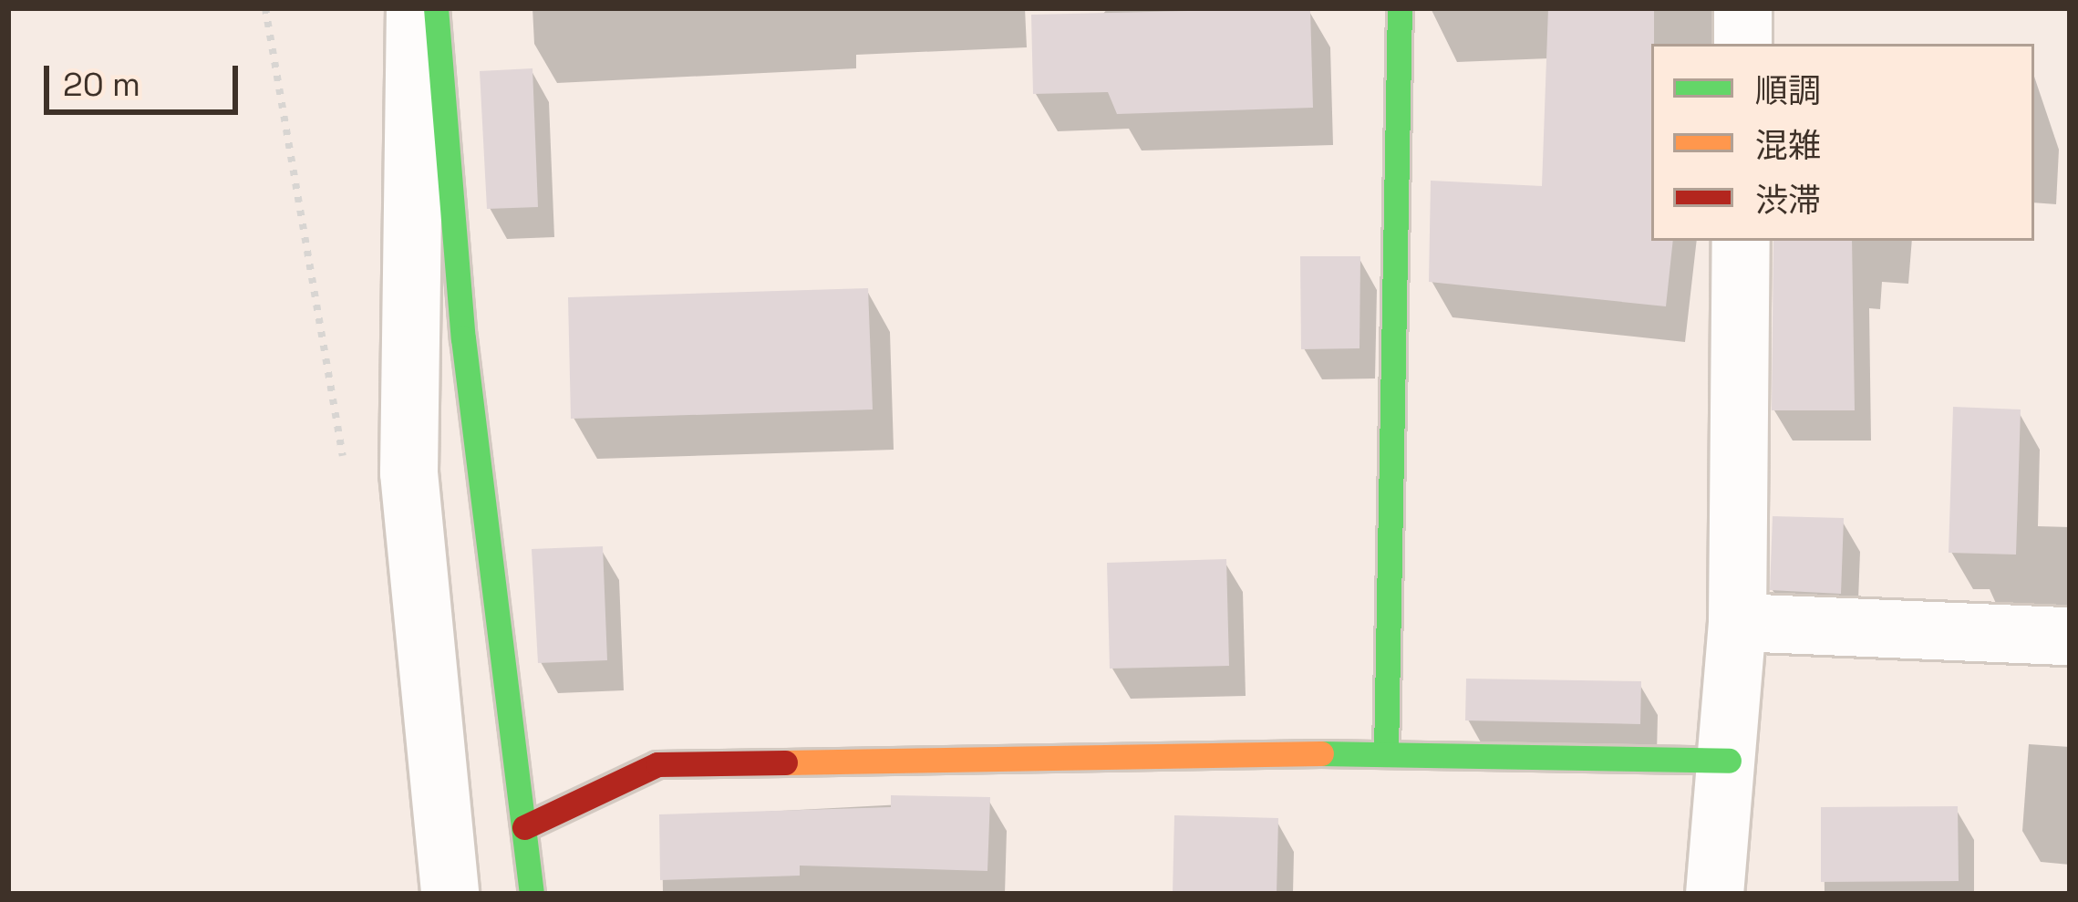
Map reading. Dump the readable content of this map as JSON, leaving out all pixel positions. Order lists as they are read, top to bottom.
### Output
{
  "legend": ["順調", "混雑", "渋滞"],
  "scale_bar": "20 m"
}
